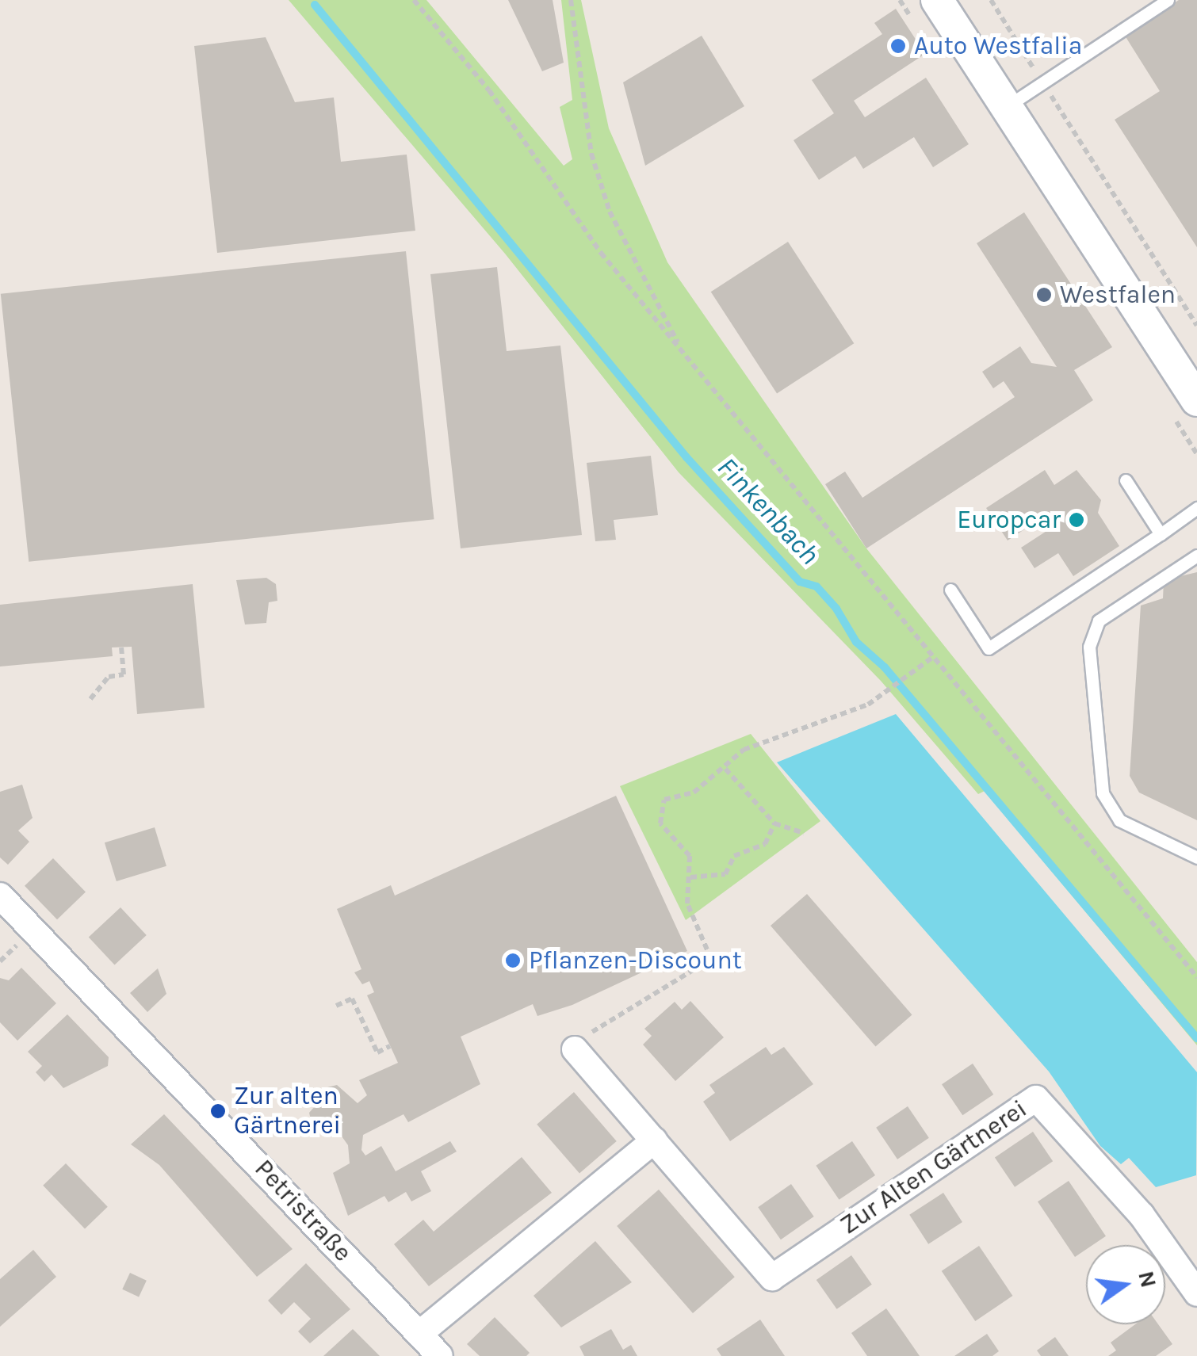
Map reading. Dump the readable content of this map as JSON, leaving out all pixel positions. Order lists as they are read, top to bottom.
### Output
{
  "streets": {
    "street": ["Zur Alten Gärtnerei", "Petristraße"]
  },
  "water": ["Finkenbach"],
  "places": [
    "Auto Westfalia",
    "Westfalen",
    "Europcar",
    "Pflanzen-Discount",
    "Zur alten Gärtnerei"
  ],
  "north": "right"
}
